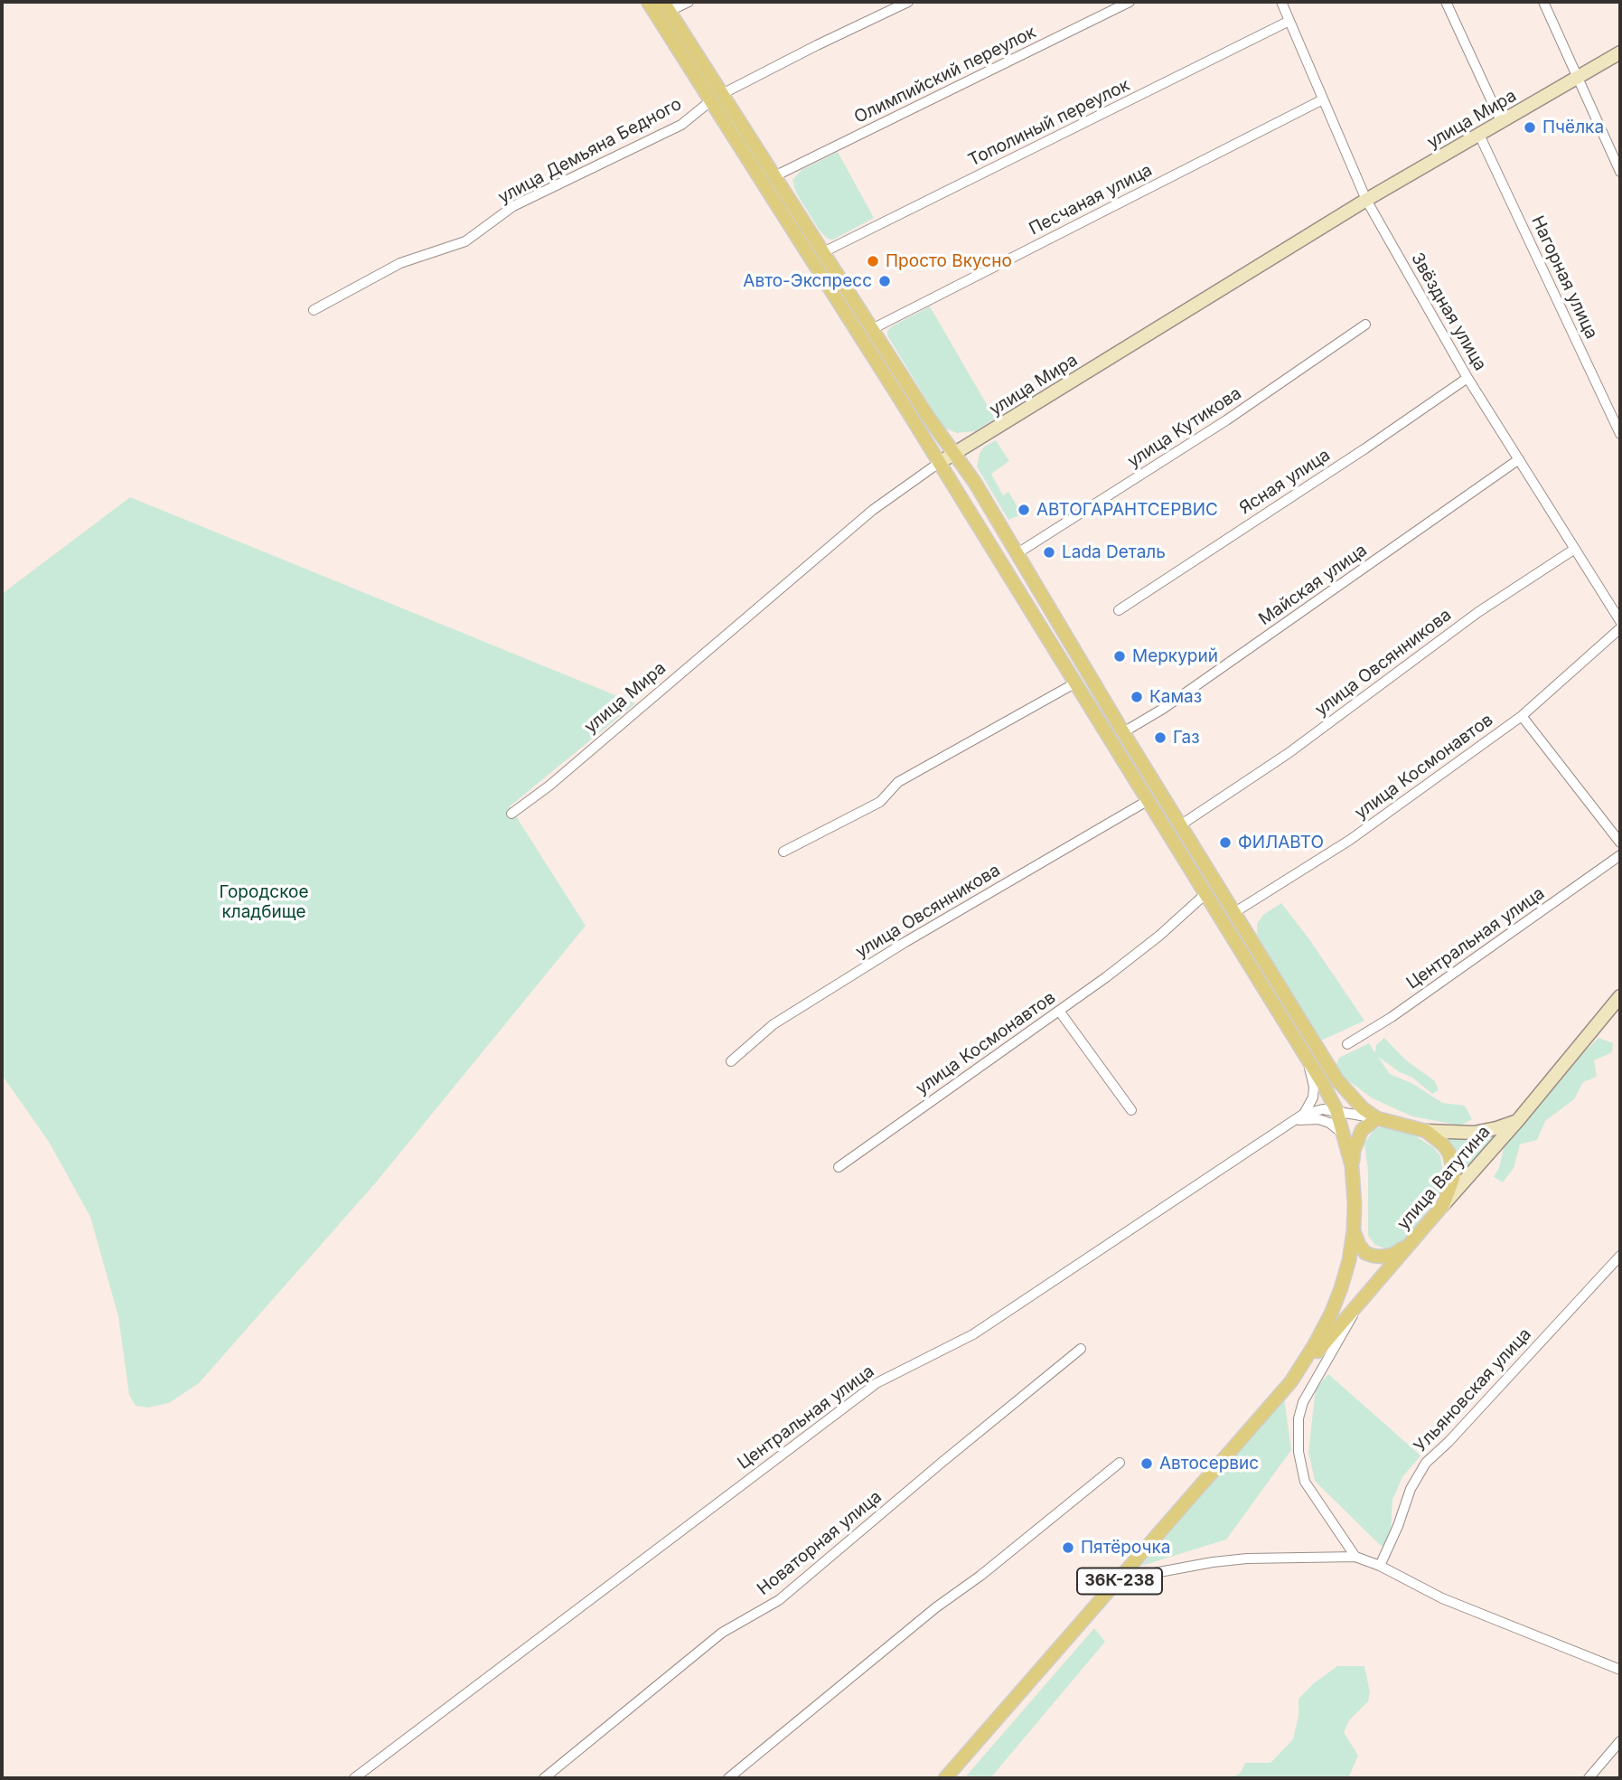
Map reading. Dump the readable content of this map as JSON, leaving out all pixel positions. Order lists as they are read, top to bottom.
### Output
{
  "streets": {
    "main road": ["улица Мира", "улица Ватутина", "36К-238"],
    "street": [
      "Олимпийский переулок",
      "Тополиный переулок",
      "улица Демьяна Бедного",
      "Песчаная улица",
      "Нагорная улица",
      "Звёздная улица",
      "улица Кутикова",
      "Ясная улица",
      "Майская улица",
      "улица Овсянникова",
      "улица Космонавтов",
      "Центральная улица",
      "Ульяновская улица",
      "Новаторная улица"
    ]
  },
  "crossings": [
    ["улица Мира", "Нагорная улица"],
    ["улица Мира", "Звёздная улица"],
    ["улица Мира", "36К-238"],
    ["Тополиный переулок", "Звёздная улица"],
    ["улица Демьяна Бедного", "36К-238"],
    ["Песчаная улица", "Звёздная улица"],
    ["Звёздная улица", "Ясная улица"],
    ["Звёздная улица", "Майская улица"],
    ["Звёздная улица", "улица Овсянникова"],
    ["улица Овсянникова", "36К-238"],
    ["улица Космонавтов", "36К-238"],
    ["Центральная улица", "улица Ватутина"],
    ["Центральная улица", "36К-238"],
    ["улица Ватутина", "36К-238"]
  ],
  "parks": ["Городское кладбище"],
  "places": [
    "Пчёлка",
    "Просто Вкусно",
    "Авто-Экспресс",
    "АВТОГАРАНТСЕРВИС",
    "Lada Dеталь",
    "Меркурий",
    "Камаз",
    "Газ",
    "ФИЛАВТО",
    "Автосервис",
    "Пятёрочка"
  ]
}
